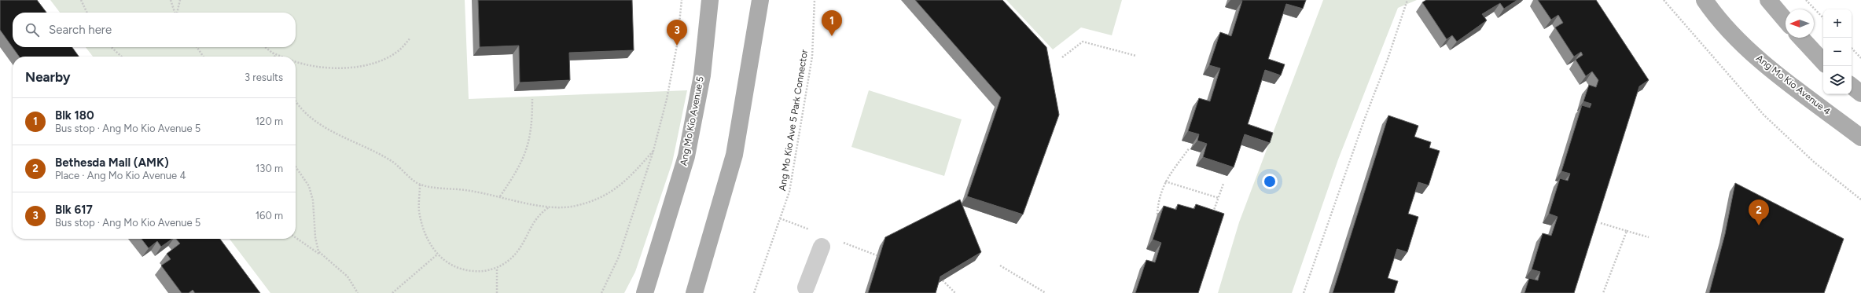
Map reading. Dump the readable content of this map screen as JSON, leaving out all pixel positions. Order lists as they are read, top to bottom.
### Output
{
  "streets": {
    "main road": ["Ang Mo Kio Avenue 4", "Ang Mo Kio Avenue 5"],
    "path": ["Ang Mo Kio Ave 5 Park Connector"]
  },
  "north": "left",
  "page": {
    "map_buttons": ["+", "−"],
    "pins": ["1", "3", "2"],
    "search": "Search here",
    "heading": ["Nearby", "3 results"],
    "list": [
      {
        "mark": "1",
        "name": "Blk 180",
        "note": "Bus stop · Ang Mo Kio Avenue 5",
        "value": "120 m"
      },
      {
        "mark": "2",
        "name": "Bethesda Mall (AMK)",
        "note": "Place · Ang Mo Kio Avenue 4",
        "value": "130 m"
      },
      {
        "mark": "3",
        "name": "Blk 617",
        "note": "Bus stop · Ang Mo Kio Avenue 5",
        "value": "160 m"
      }
    ]
  }
}
